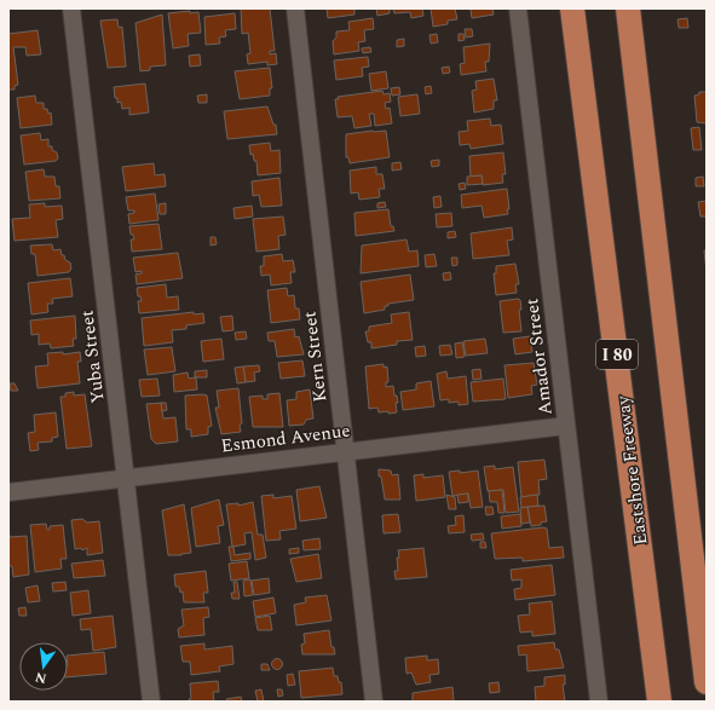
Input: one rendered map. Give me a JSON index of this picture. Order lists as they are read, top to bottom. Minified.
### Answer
{"streets":{"highway":["I 80","Eastshore Freeway"],"street":["Yuba Street","Kern Street","Amador Street","Esmond Avenue"]},"crossings":[["Yuba Street","Esmond Avenue"],["Kern Street","Esmond Avenue"],["Amador Street","Esmond Avenue"]],"north":"bottom"}
